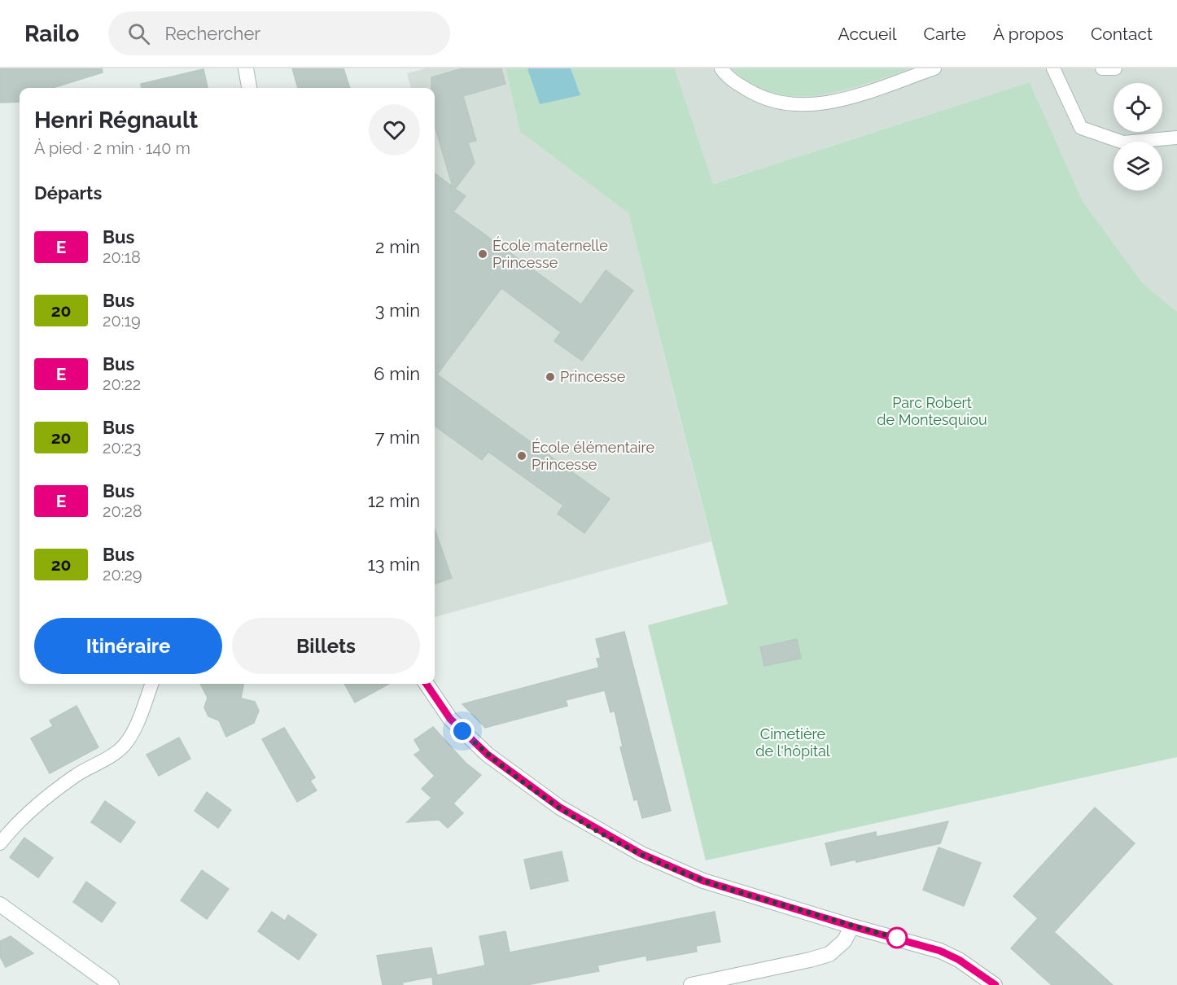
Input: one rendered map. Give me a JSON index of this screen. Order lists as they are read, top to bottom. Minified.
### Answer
{"parks":["Parc Robert de Montesquiou","Cimetière de l'hôpital"],"places":["École maternelle Princesse","Princesse","École élémentaire Princesse"],"lines":["bus line E"],"page":{"header":"Railo","search":"Rechercher","nav":["Accueil","Carte","À propos","Contact"],"heading":[["Henri Régnault","À pied · 2 min · 140 m"],"Départs"],"list":[{"mark":"E","name":"Bus","note":"20:18","value":"2 min"},{"mark":"20","name":"Bus","note":"20:19","value":"3 min"},{"mark":"E","name":"Bus","note":"20:22","value":"6 min"},{"mark":"20","name":"Bus","note":"20:23","value":"7 min"},{"mark":"E","name":"Bus","note":"20:28","value":"12 min"},{"mark":"20","name":"Bus","note":"20:29","value":"13 min"}],"buttons":["Itinéraire","Billets"]}}
